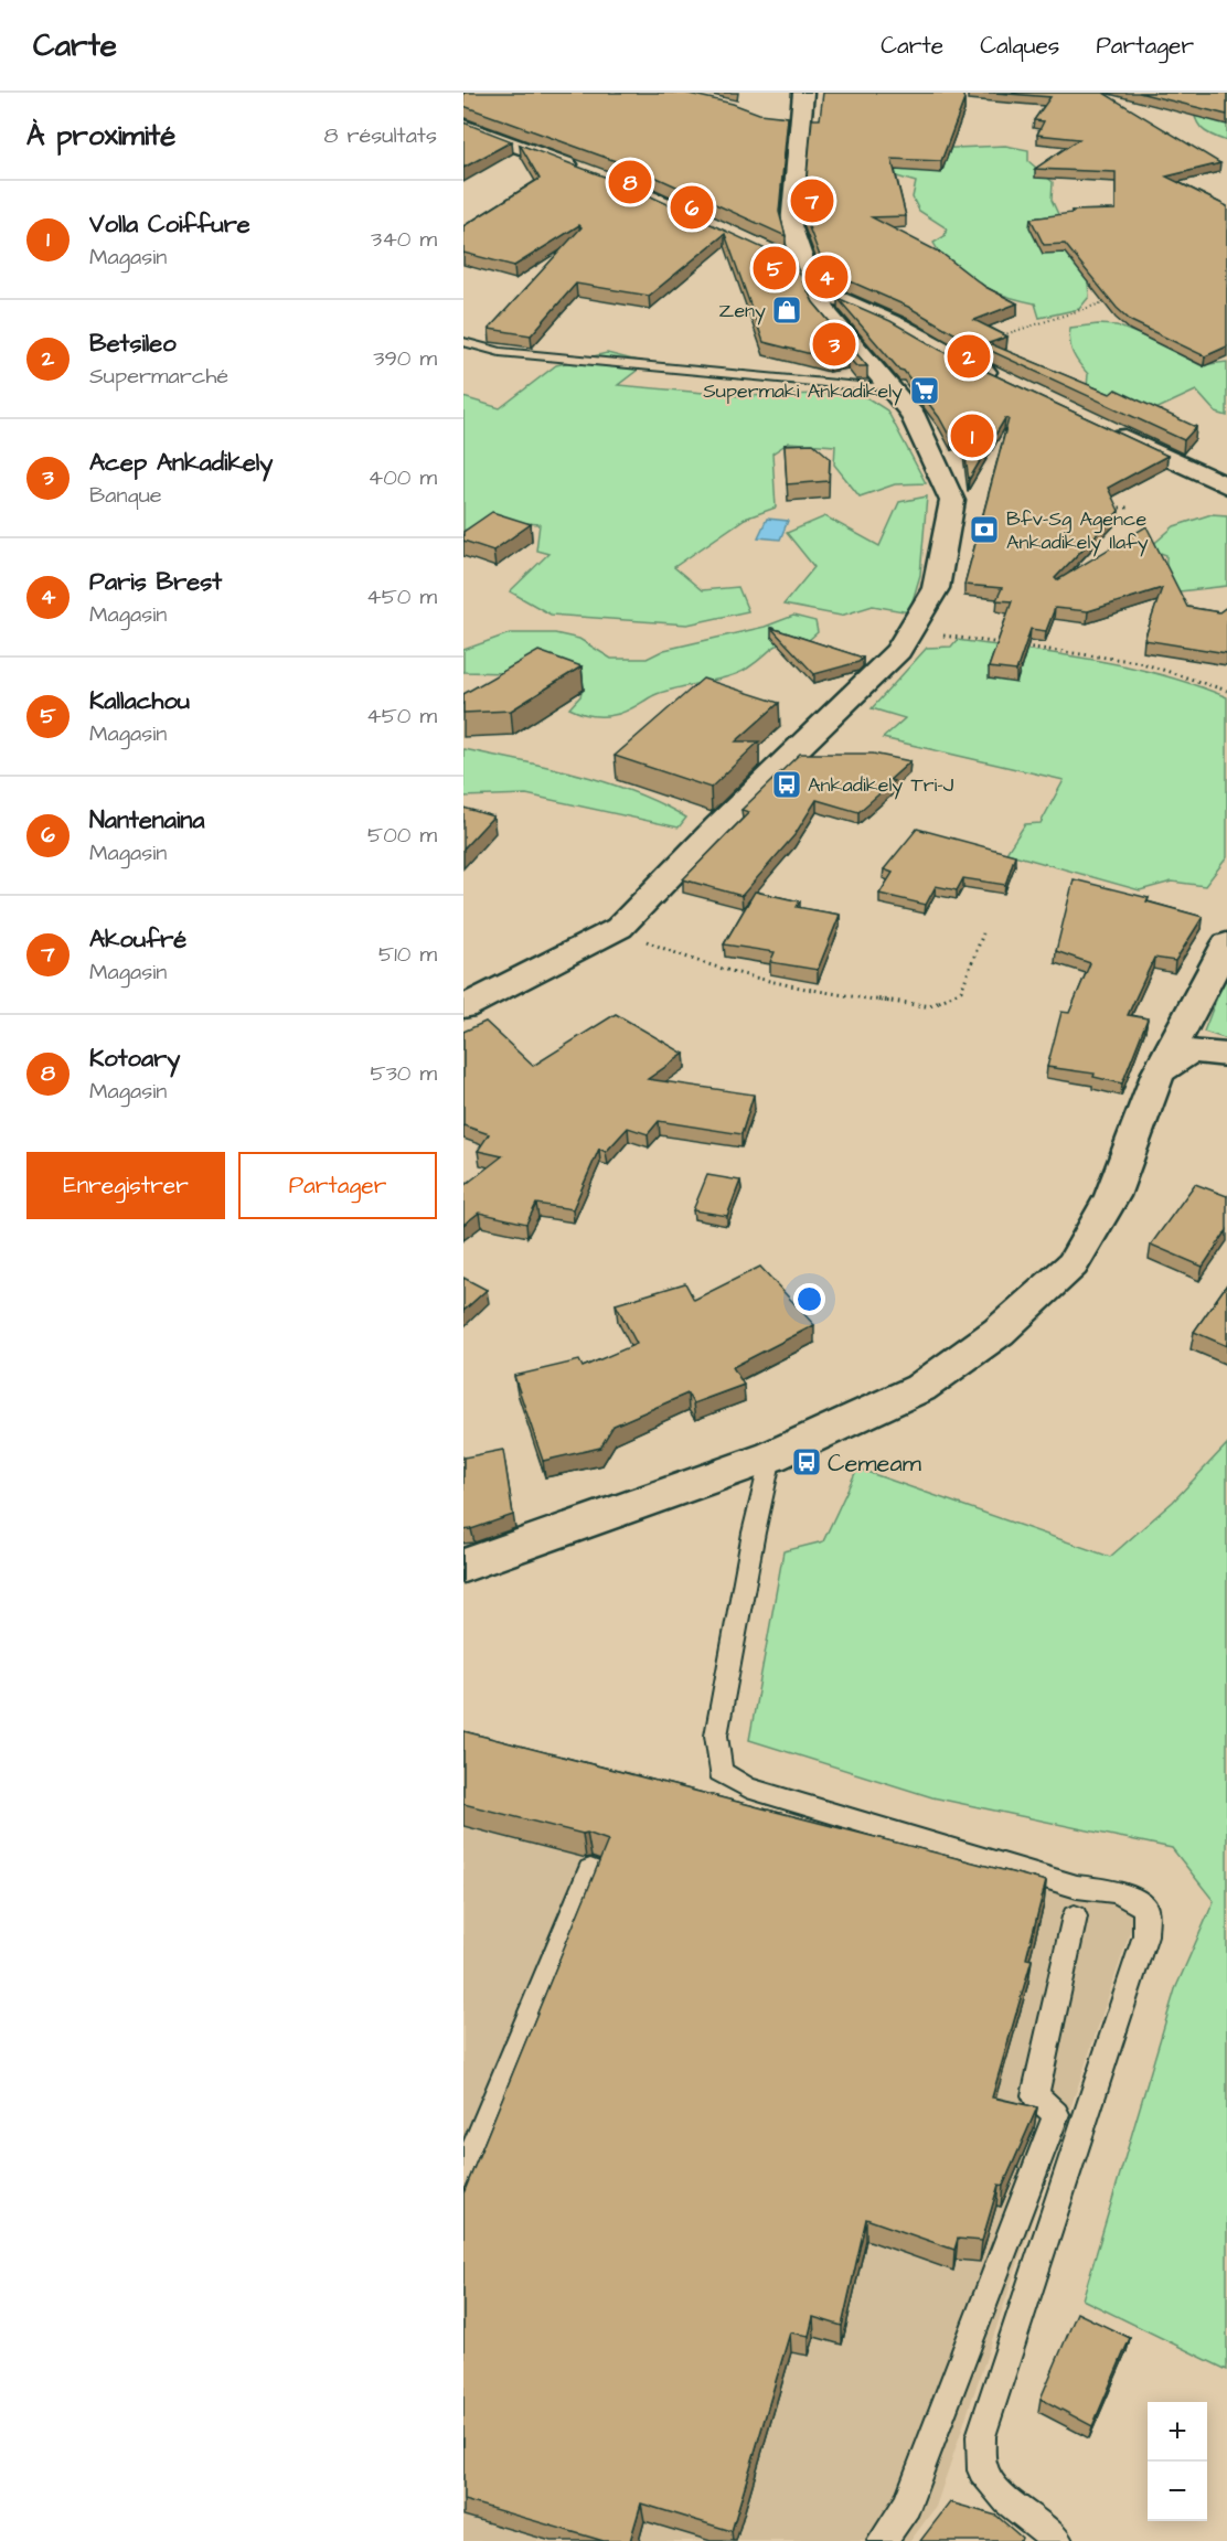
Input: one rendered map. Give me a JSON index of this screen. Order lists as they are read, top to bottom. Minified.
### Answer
{"places":{"shop":["Zeny"],"supermarket":["Supermaki Ankadikely"],"bank":["Bfv-Sg Agence Ankadikely Ilafy"],"bus stop":["Ankadikely Tri-J","Cemeam"]},"page":{"header":"Carte","nav":["Carte","Calques","Partager"],"heading":["À proximité","8 résultats"],"pins":["8","7","6","5","4","3","2","1"],"list":[{"mark":"1","name":"Volla Coiffure","note":"Magasin","value":"340 m"},{"mark":"2","name":"Betsileo","note":"Supermarché","value":"390 m"},{"mark":"3","name":"Acep Ankadikely","note":"Banque","value":"400 m"},{"mark":"4","name":"Paris Brest","note":"Magasin","value":"450 m"},{"mark":"5","name":"Kallachou","note":"Magasin","value":"450 m"},{"mark":"6","name":"Nantenaina","note":"Magasin","value":"500 m"},{"mark":"7","name":"Akoufré","note":"Magasin","value":"510 m"},{"mark":"8","name":"Kotoary","note":"Magasin","value":"530 m"}],"buttons":["Enregistrer","Partager"],"map_buttons":["+","−"]}}
